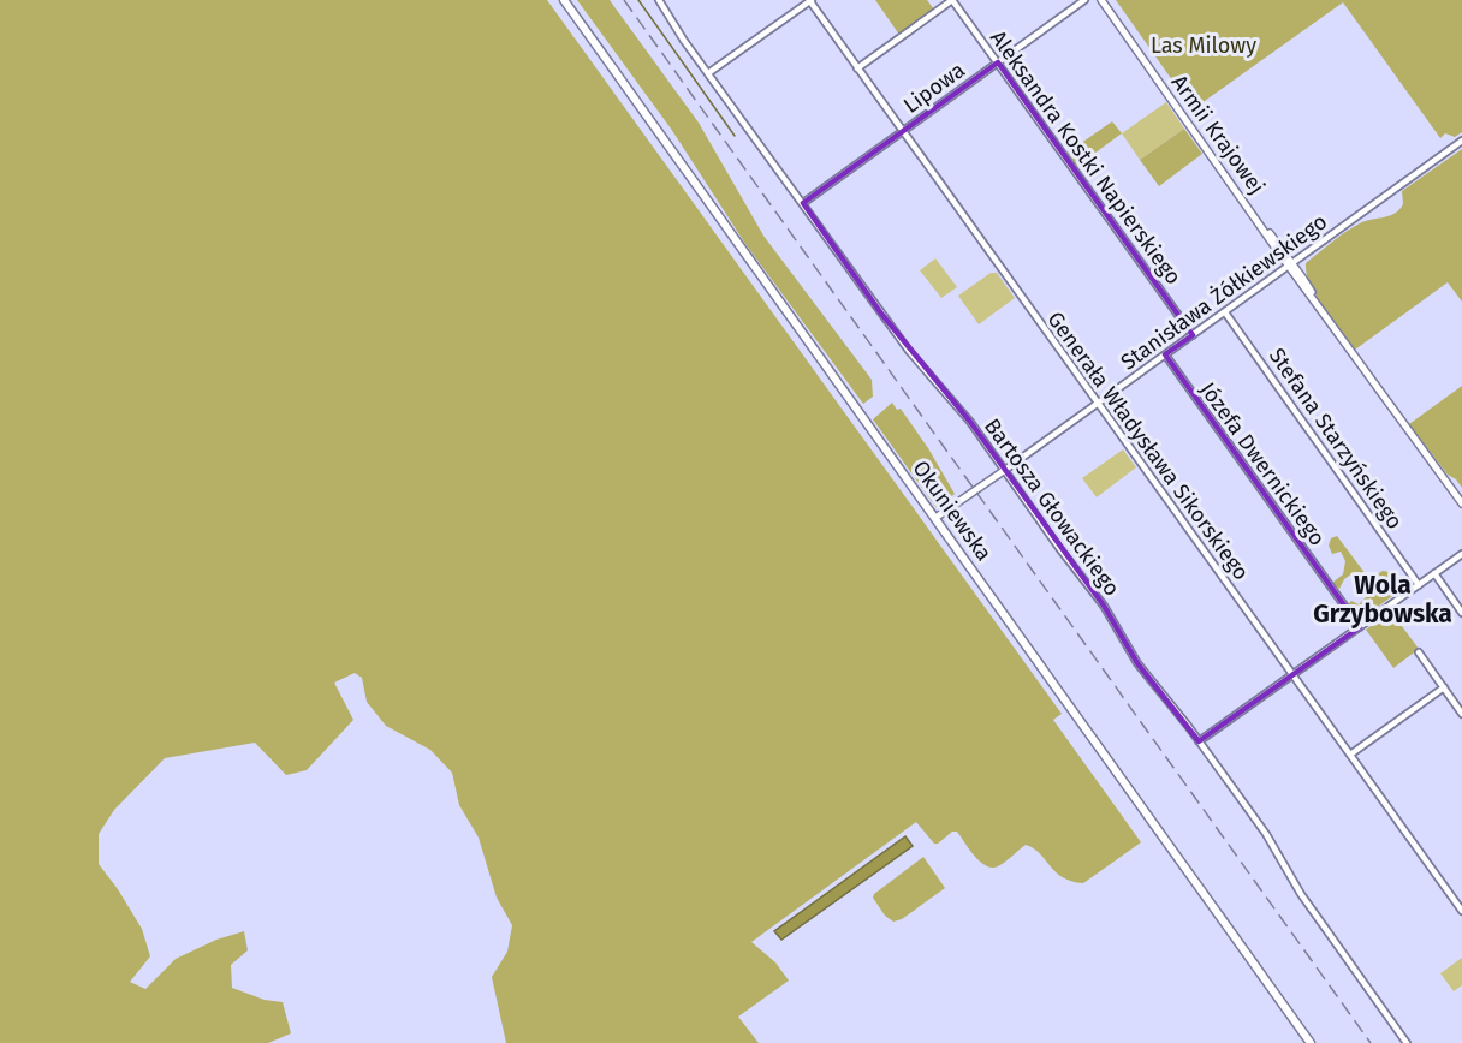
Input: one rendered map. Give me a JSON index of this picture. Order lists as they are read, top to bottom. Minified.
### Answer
{"streets":{"main road":["Okuniewska"],"street":["Lipowa","Armii Krajowej","Aleksandra Kostki Napierskiego","Stanisława Żółkiewskiego","Stefana Starzyńskiego","Generała Władysława Sikorskiego","Józefa Dwernickiego","Bartosza Głowackiego"]},"crossings":[["Lipowa","Aleksandra Kostki Napierskiego"],["Lipowa","Generała Władysława Sikorskiego"],["Lipowa","Bartosza Głowackiego"],["Armii Krajowej","Stanisława Żółkiewskiego"],["Aleksandra Kostki Napierskiego","Stanisława Żółkiewskiego"],["Stanisława Żółkiewskiego","Stefana Starzyńskiego"],["Stanisława Żółkiewskiego","Generała Władysława Sikorskiego"],["Stanisława Żółkiewskiego","Józefa Dwernickiego"],["Stanisława Żółkiewskiego","Bartosza Głowackiego"]],"districts":["Wola Grzybowska"],"parks":["Las Milowy"]}
